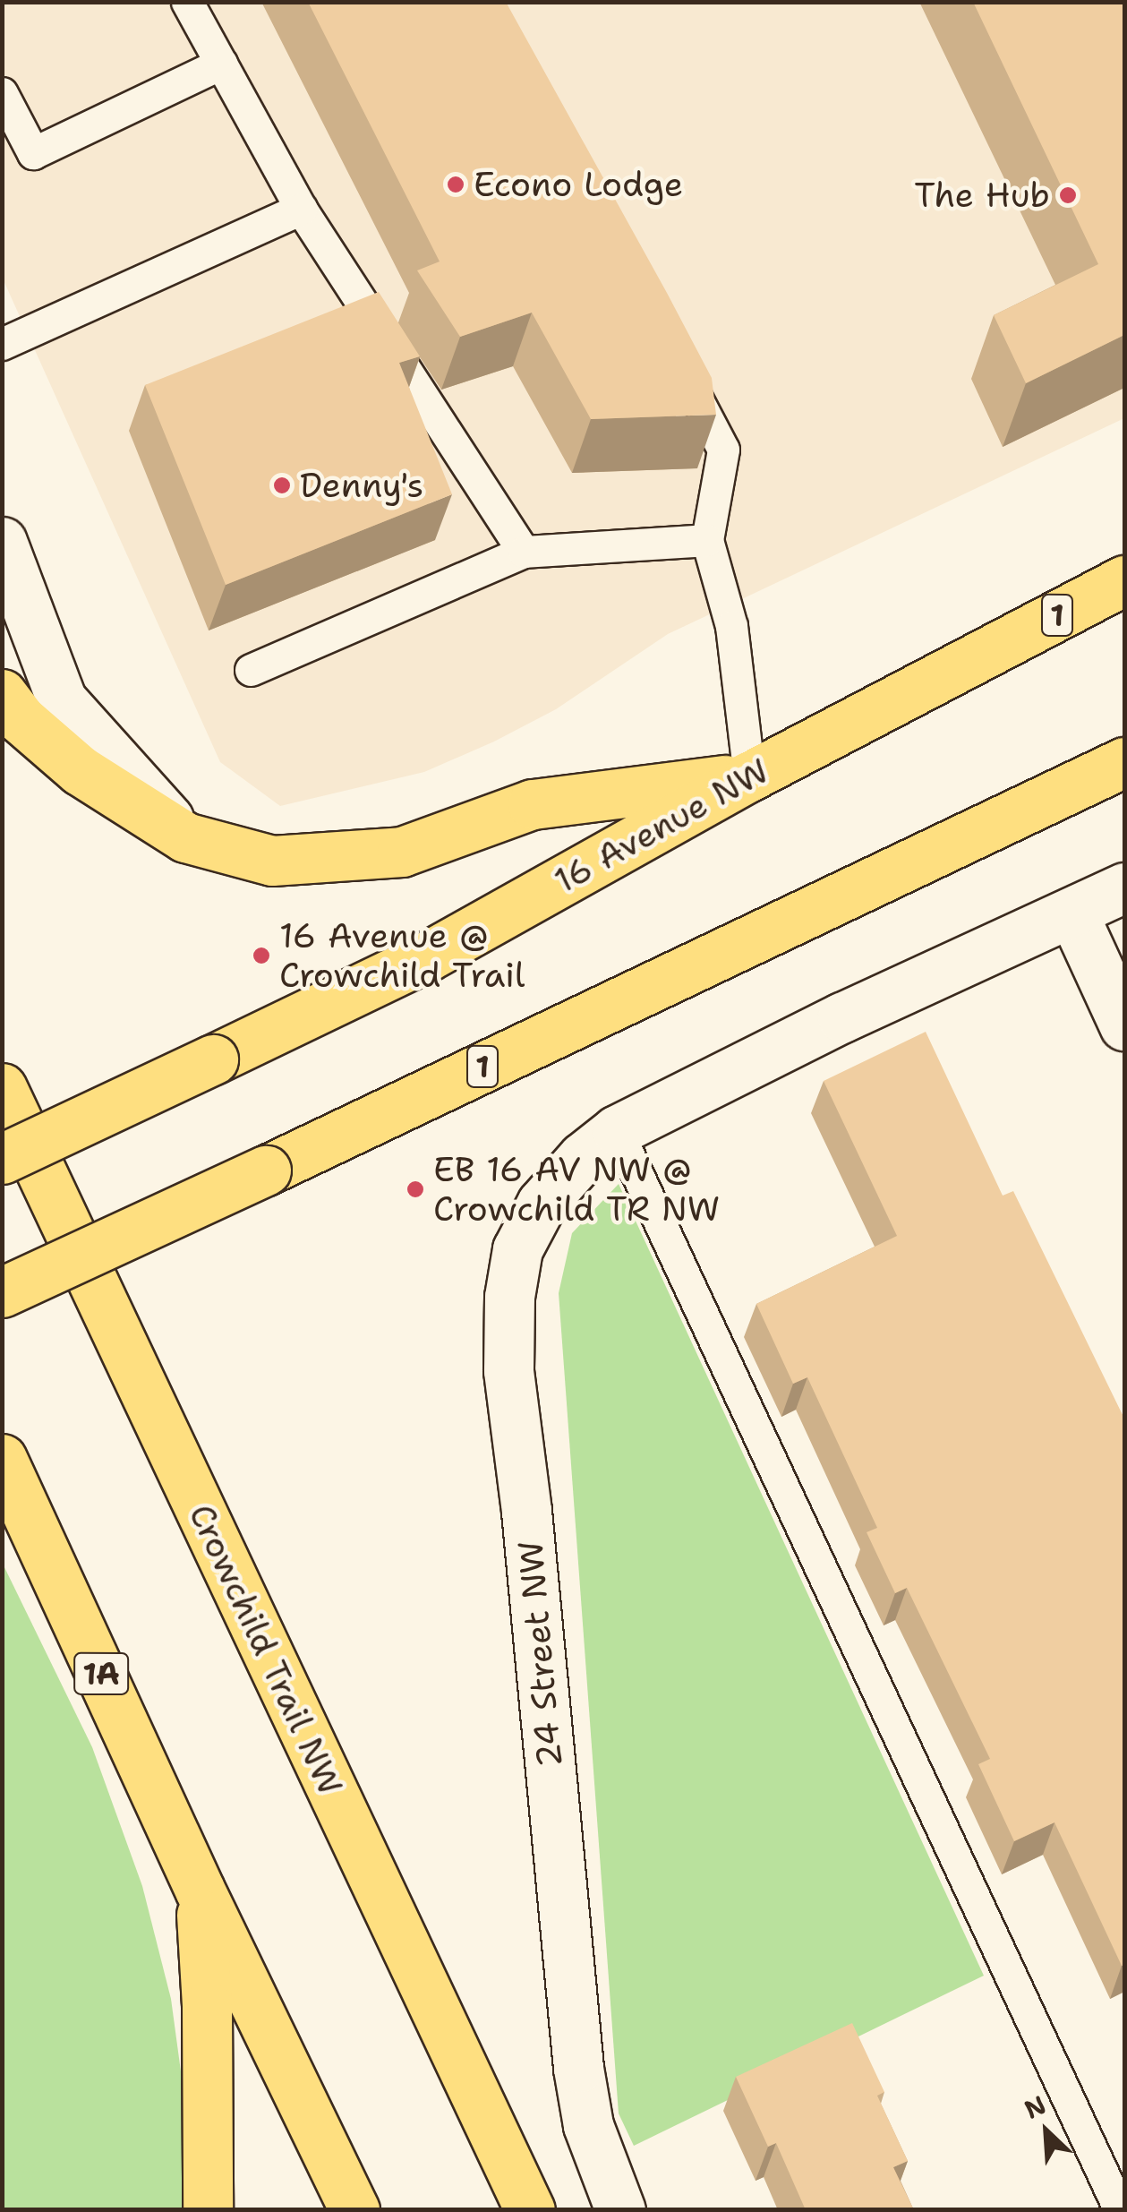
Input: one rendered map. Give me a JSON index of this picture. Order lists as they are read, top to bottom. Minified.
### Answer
{"streets":{"highway":["1","16 Avenue NW","Crowchild Trail NW","1A"],"street":["24 Street NW"]},"places":["Econo Lodge","The Hub","Denny's","16 Avenue @ Crowchild Trail","EB 16 AV NW @ Crowchild TR NW"],"north":"top left"}
